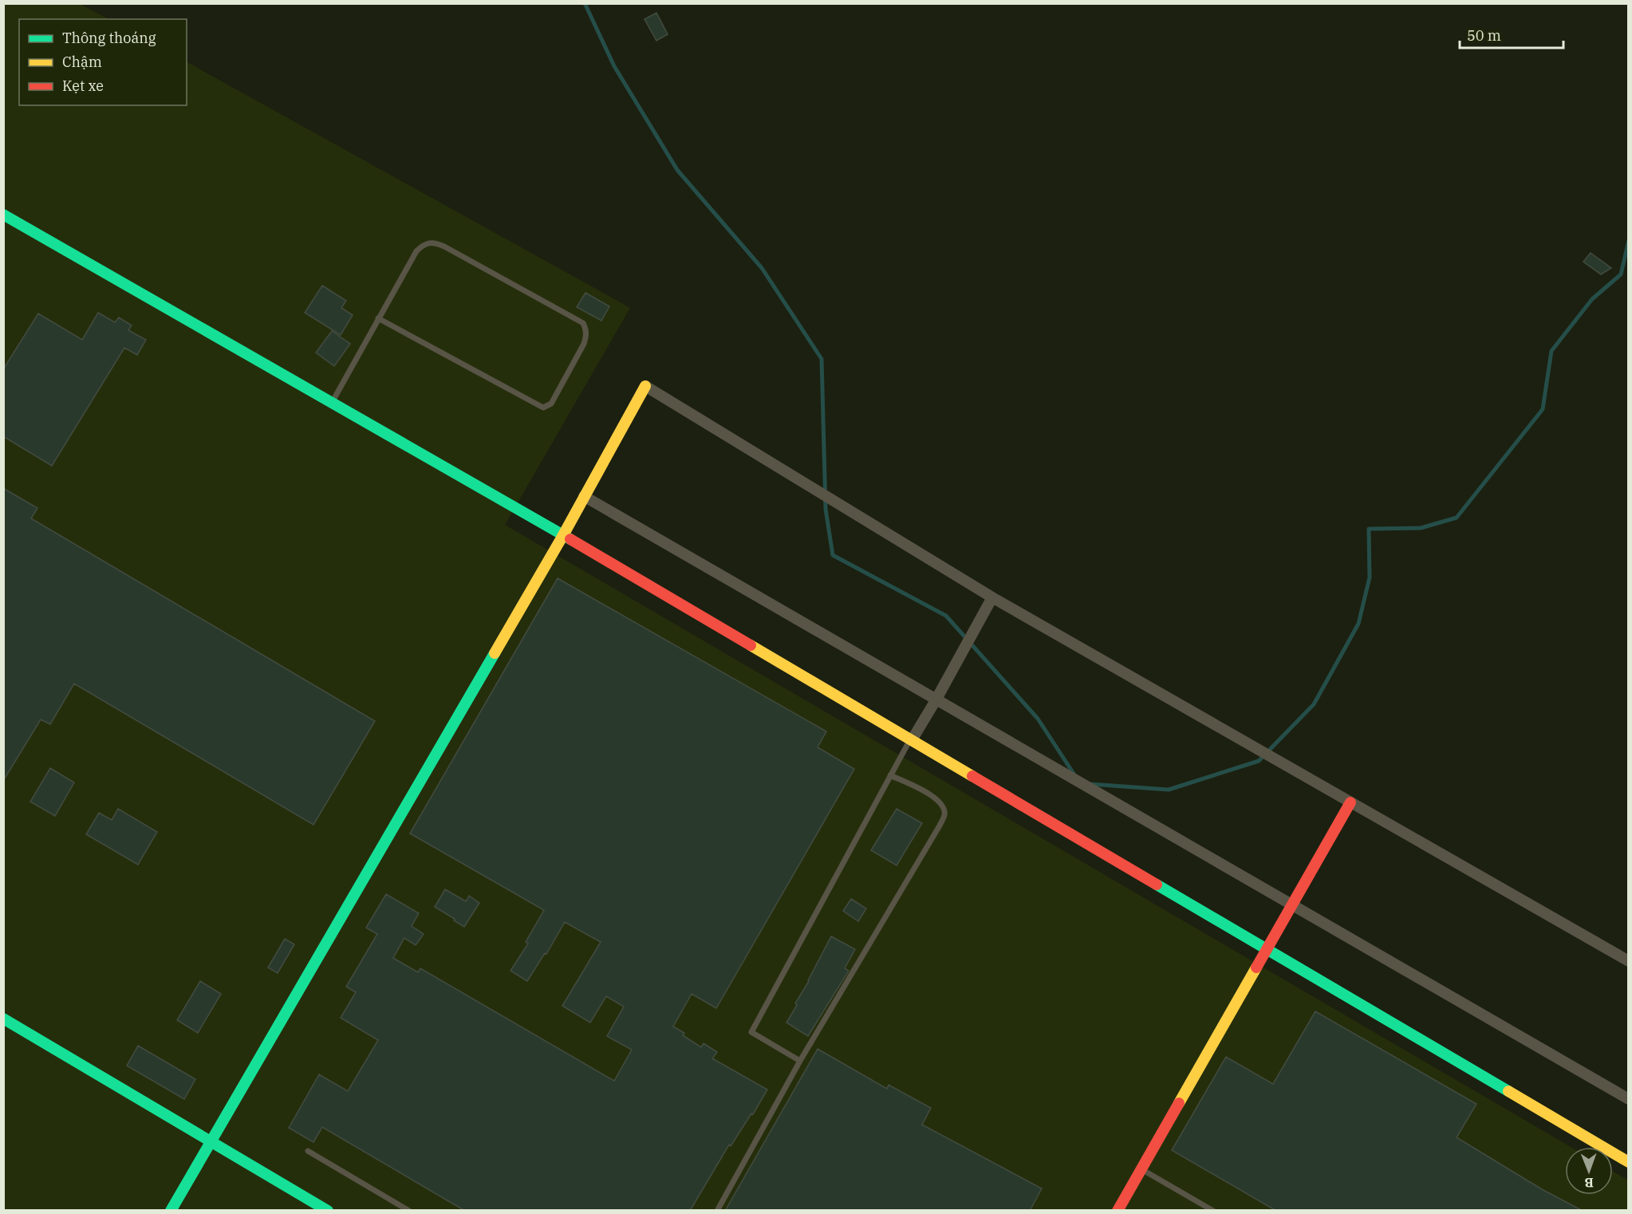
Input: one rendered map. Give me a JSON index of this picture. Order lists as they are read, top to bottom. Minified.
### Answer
{"legend":["Thông thoáng","Chậm","Kẹt xe"],"scale_bar":"50 m","north":"bottom"}
